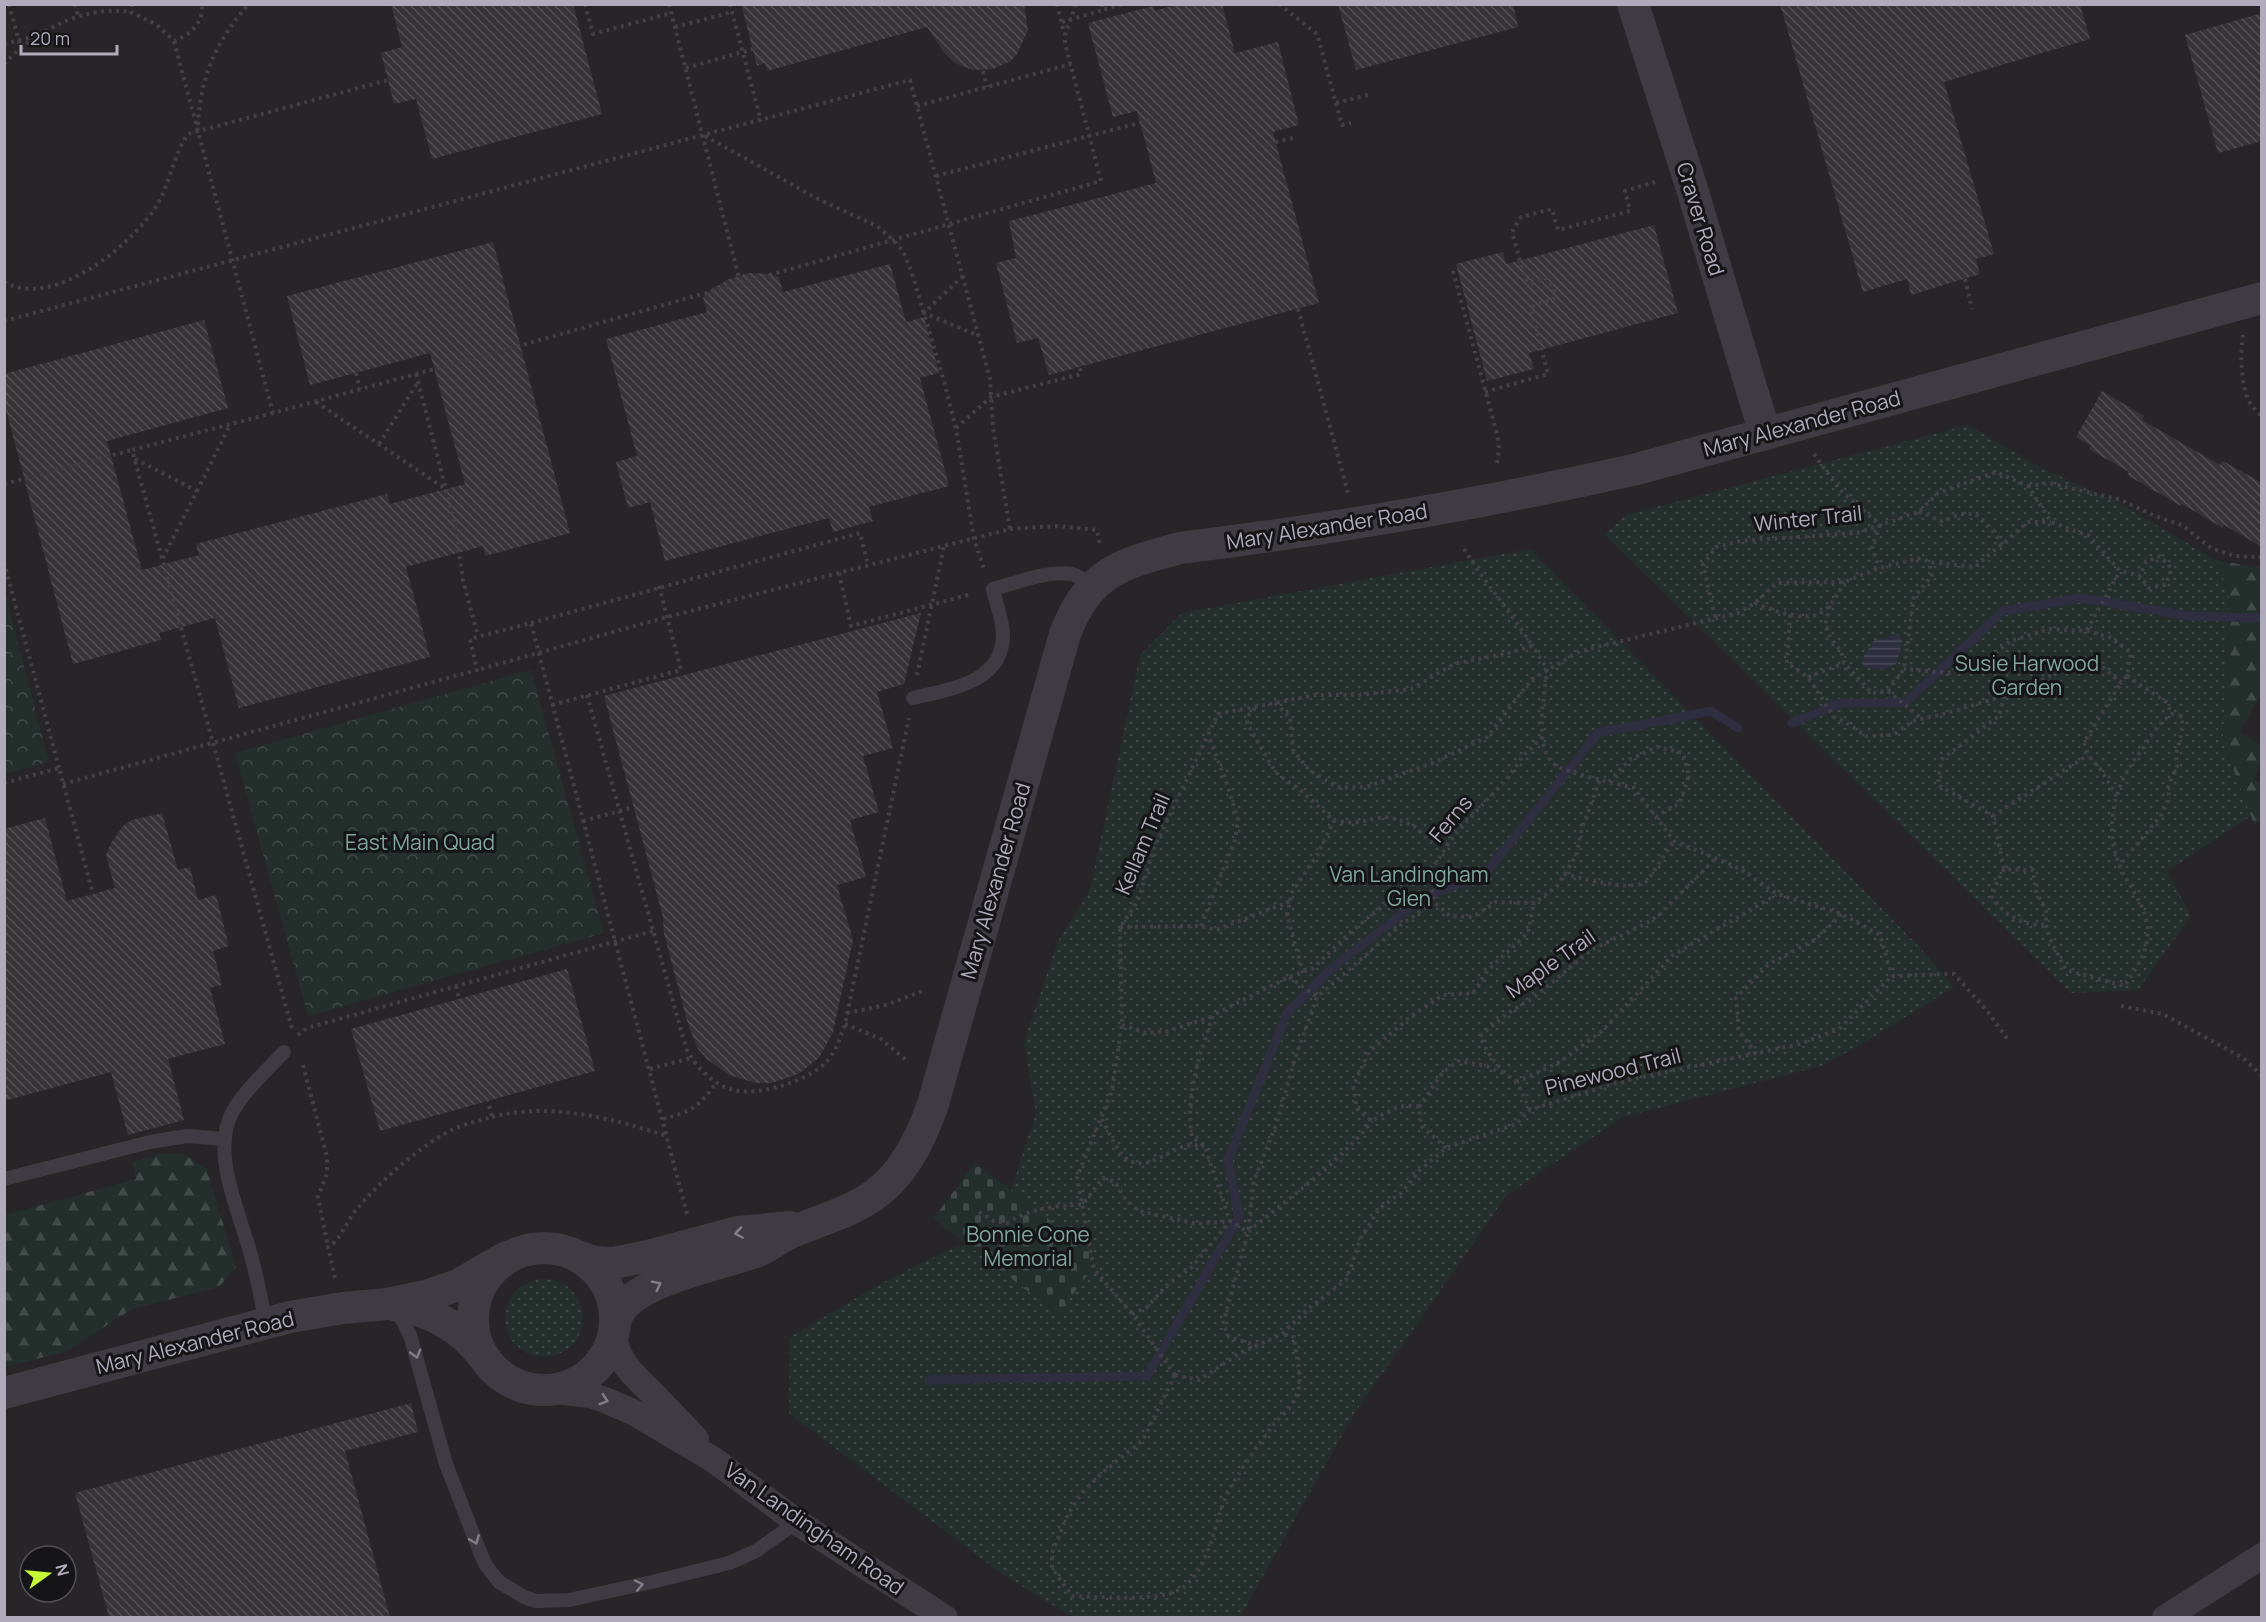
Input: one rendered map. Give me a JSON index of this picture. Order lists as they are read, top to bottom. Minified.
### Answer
{"streets":{"street":["Craver Road","Mary Alexander Road","Van Landingham Road"],"path":["Winter Trail","Ferns","Kellam Trail","Maple Trail","Pinewood Trail"]},"crossings":[["Craver Road","Mary Alexander Road"],["Mary Alexander Road","Van Landingham Road"],["Kellam Trail","Pinewood Trail"],["Maple Trail","Pinewood Trail"]],"parks":["Susie Harwood Garden","East Main Quad","Van Landingham Glen","Bonnie Cone Memorial"],"scale_bar":"20 m","north":"right"}
